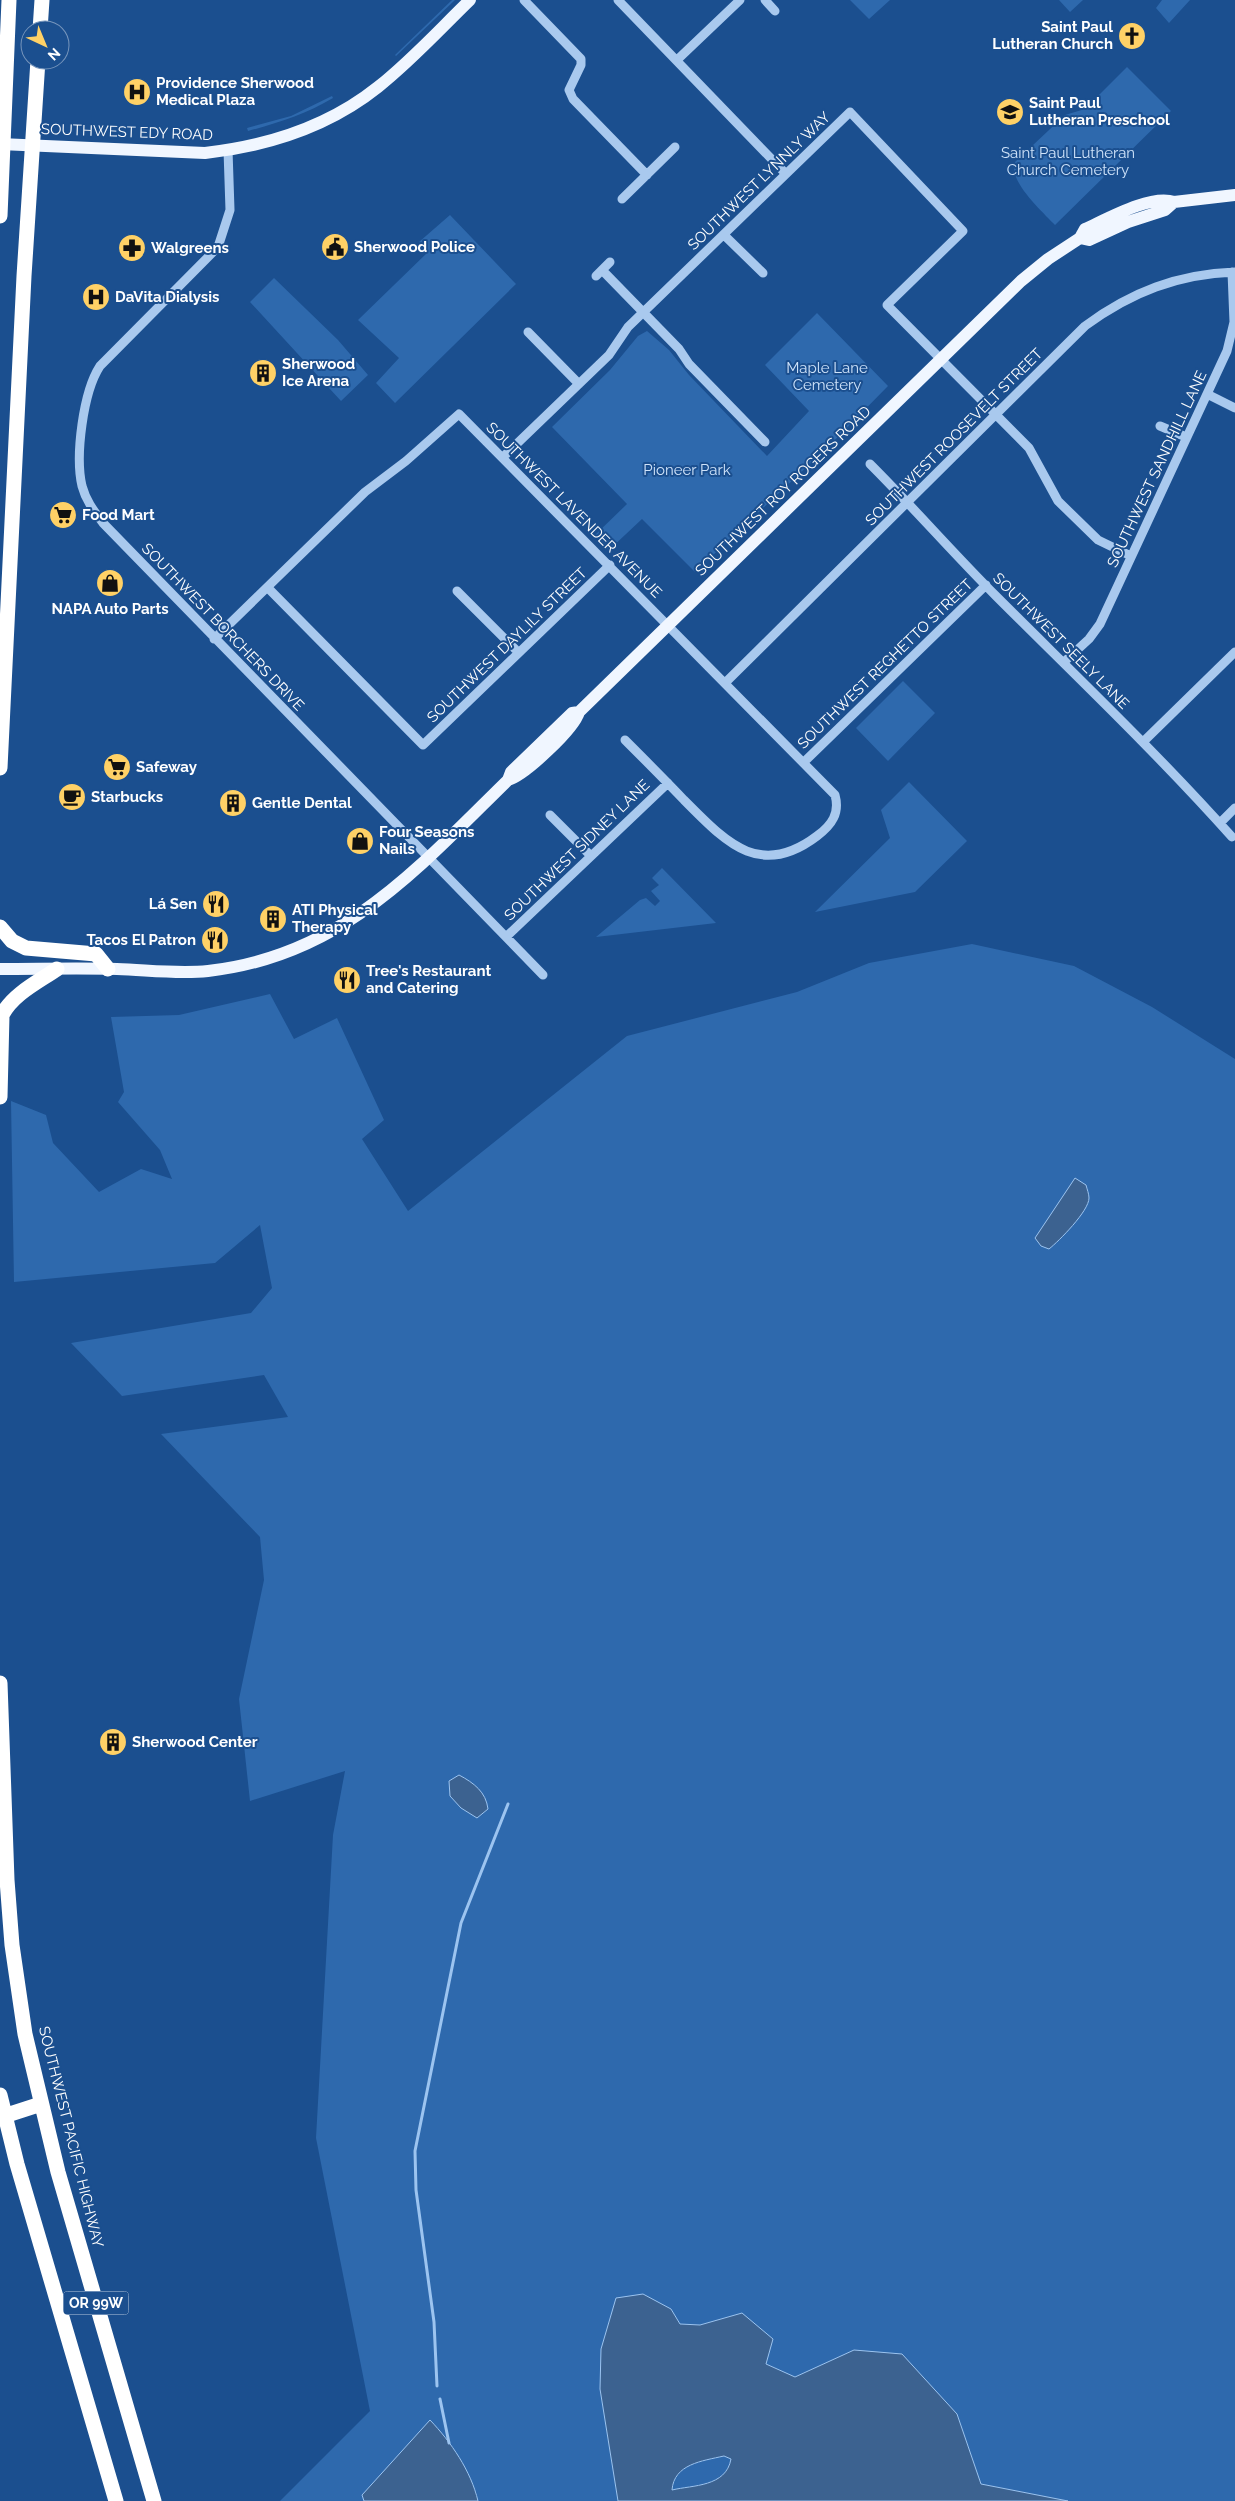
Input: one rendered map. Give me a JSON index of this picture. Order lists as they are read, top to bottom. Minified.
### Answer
{"streets":{"highway":["SOUTHWEST PACIFIC HIGHWAY","OR 99W"],"main road":["SOUTHWEST EDY ROAD","SOUTHWEST ROY ROGERS ROAD"],"street":["SOUTHWEST LYNNLY WAY","SOUTHWEST ROOSEVELT STREET","SOUTHWEST SANDHILL LANE","SOUTHWEST LAVENDER AVENUE","SOUTHWEST BORCHERS DRIVE","SOUTHWEST SEELY LANE","SOUTHWEST DAYLILY STREET","SOUTHWEST REGHETTO STREET","SOUTHWEST SIDNEY LANE"]},"crossings":[["SOUTHWEST EDY ROAD","SOUTHWEST BORCHERS DRIVE"],["SOUTHWEST LYNNLY WAY","SOUTHWEST ROOSEVELT STREET"],["SOUTHWEST LYNNLY WAY","SOUTHWEST SANDHILL LANE"],["SOUTHWEST LYNNLY WAY","SOUTHWEST ROY ROGERS ROAD"],["SOUTHWEST LYNNLY WAY","SOUTHWEST LAVENDER AVENUE"],["SOUTHWEST ROOSEVELT STREET","SOUTHWEST SANDHILL LANE"],["SOUTHWEST ROOSEVELT STREET","SOUTHWEST LAVENDER AVENUE"],["SOUTHWEST ROOSEVELT STREET","SOUTHWEST SEELY LANE"],["SOUTHWEST SANDHILL LANE","SOUTHWEST SEELY LANE"],["SOUTHWEST ROY ROGERS ROAD","SOUTHWEST LAVENDER AVENUE"],["SOUTHWEST ROY ROGERS ROAD","SOUTHWEST BORCHERS DRIVE"],["SOUTHWEST LAVENDER AVENUE","SOUTHWEST DAYLILY STREET"],["SOUTHWEST LAVENDER AVENUE","SOUTHWEST REGHETTO STREET"],["SOUTHWEST LAVENDER AVENUE","SOUTHWEST SIDNEY LANE"],["SOUTHWEST BORCHERS DRIVE","SOUTHWEST SIDNEY LANE"],["SOUTHWEST SEELY LANE","SOUTHWEST REGHETTO STREET"]],"parks":["Saint Paul Lutheran Church Cemetery","Maple Lane Cemetery","Pioneer Park"],"places":{"church":["Saint Paul Lutheran Church"],"hospital":["Providence Sherwood Medical Plaza","DaVita Dialysis"],"school or university":["Saint Paul Lutheran Preschool"],"public building":["Sherwood Police"],"pharmacy":["Walgreens"],"building":["Sherwood Ice Arena","Gentle Dental","ATI Physical Therapy","Sherwood Center"],"supermarket":["Food Mart","Safeway"],"shop":["NAPA Auto Parts","Four Seasons Nails"],"cafe":["Starbucks"],"restaurant":["Lá Sen","Tacos El Patron","Tree's Restaurant and Catering"]},"north":"bottom right"}
